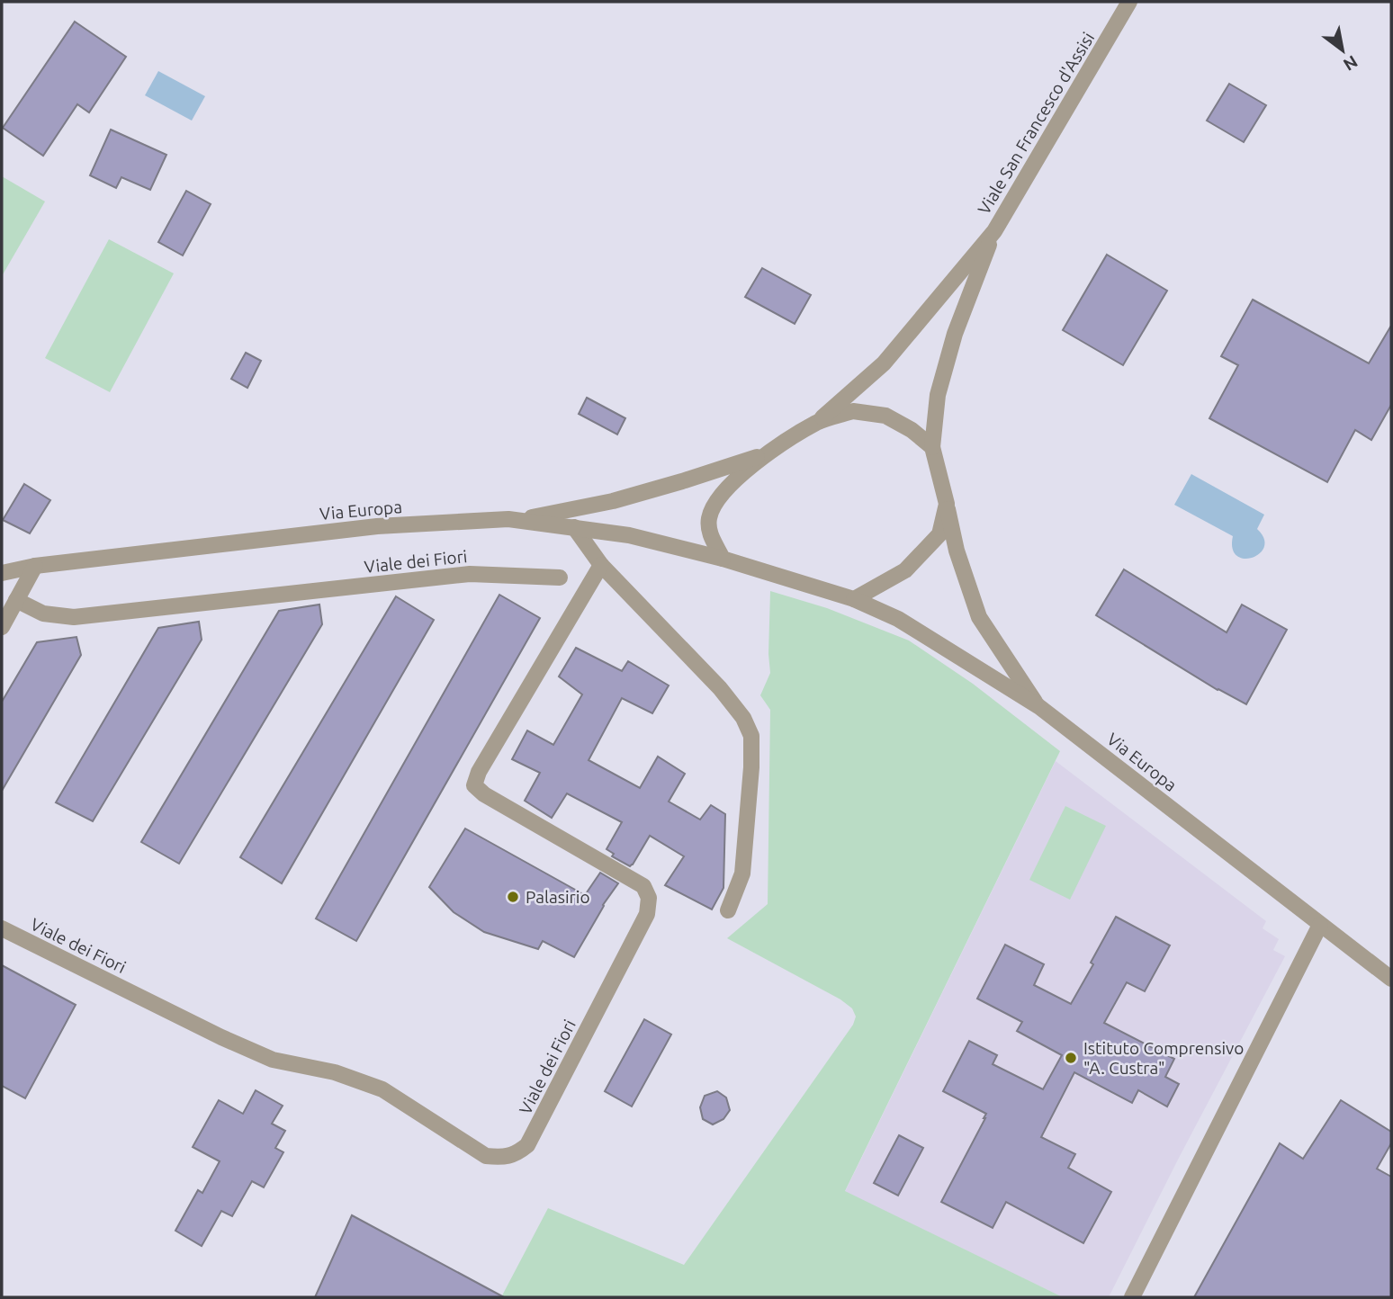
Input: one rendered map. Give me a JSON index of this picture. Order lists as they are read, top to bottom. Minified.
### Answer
{"streets":{"street":["Viale San Francesco d'Assisi","Via Europa","Viale dei Fiori"]},"crossings":[["Viale San Francesco d'Assisi","Via Europa"]],"places":["Palasirio","Istituto Comprensivo \"A. Custra\""],"north":"bottom right"}
